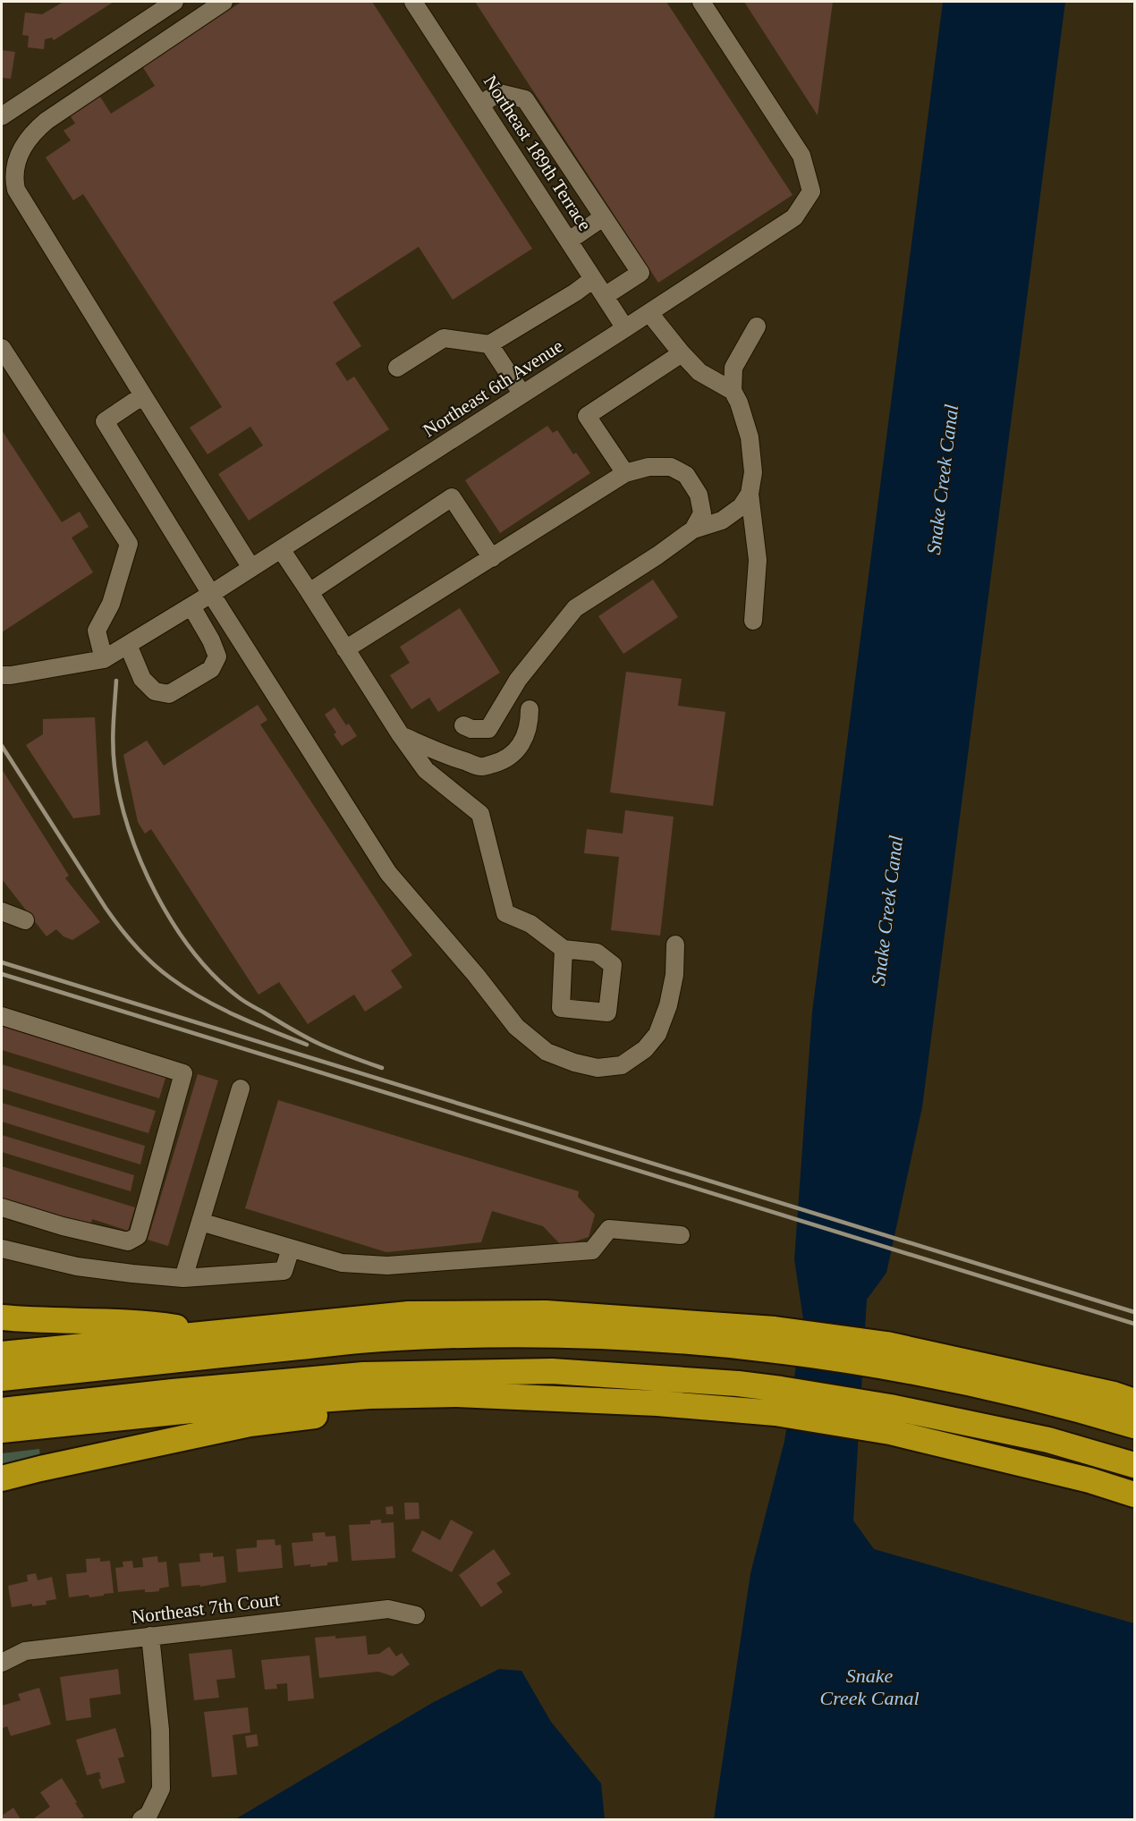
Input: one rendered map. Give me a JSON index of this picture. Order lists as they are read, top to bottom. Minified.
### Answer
{"streets":{"street":["Northeast 189th Terrace","Northeast 6th Avenue","Northeast 7th Court"]},"crossings":[["Northeast 189th Terrace","Northeast 6th Avenue"]],"water":["Snake Creek Canal"]}
